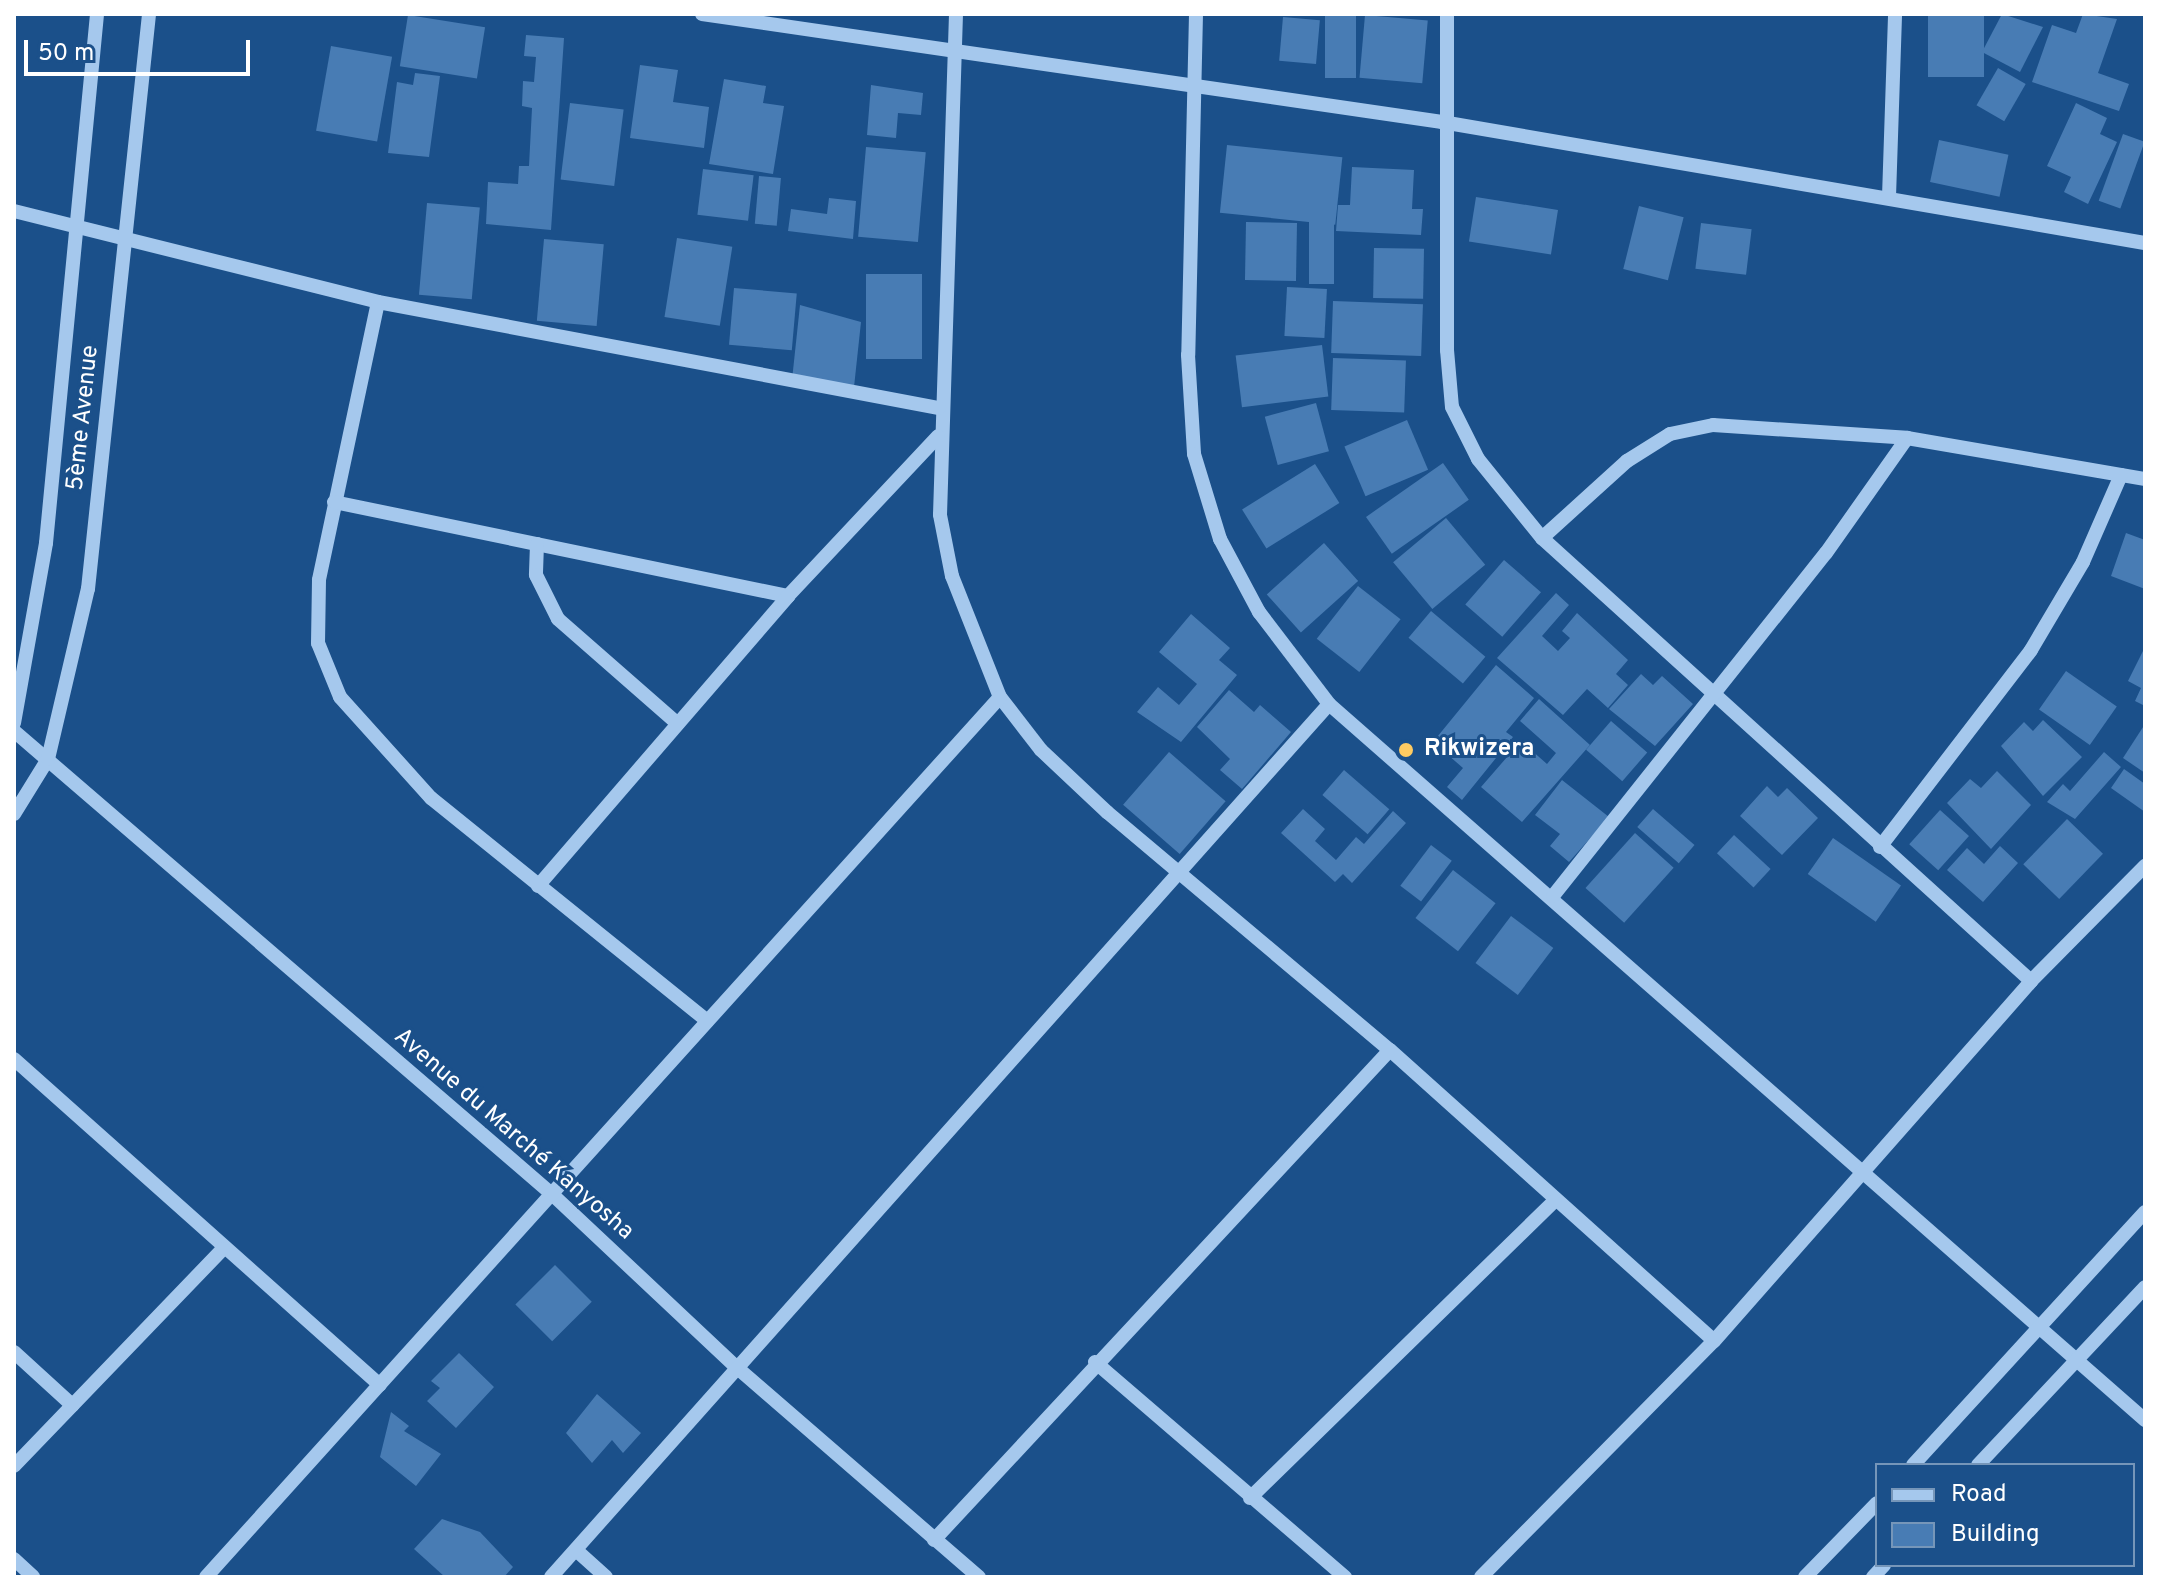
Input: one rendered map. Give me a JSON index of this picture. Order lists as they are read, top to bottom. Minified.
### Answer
{"streets":{"street":["5ème Avenue","Avenue du Marché Kanyosha"]},"crossings":[["5ème Avenue","Avenue du Marché Kanyosha"]],"places":["Rikwizera"],"legend":["Road","Building"],"scale_bar":"50 m"}
